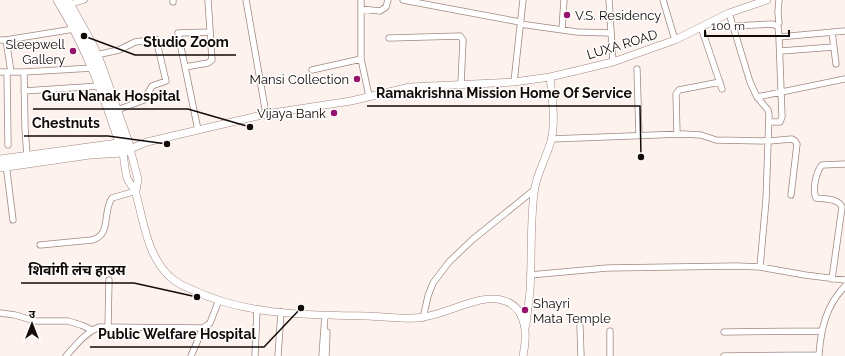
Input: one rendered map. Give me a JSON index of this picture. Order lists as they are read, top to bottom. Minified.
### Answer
{"streets":{"street":["LUXA ROAD"]},"places":["V.S. Residency","Studio Zoom","Sleepwell Gallery","Mansi Collection","Vijaya Bank","Guru Nanak Hospital","Chestnuts","Ramakrishna Mission Home Of Service","शिवांगी लंच हाउस","Public Welfare Hospital","Shayri Mata Temple"],"scale_bar":"100 m","north":"top"}
